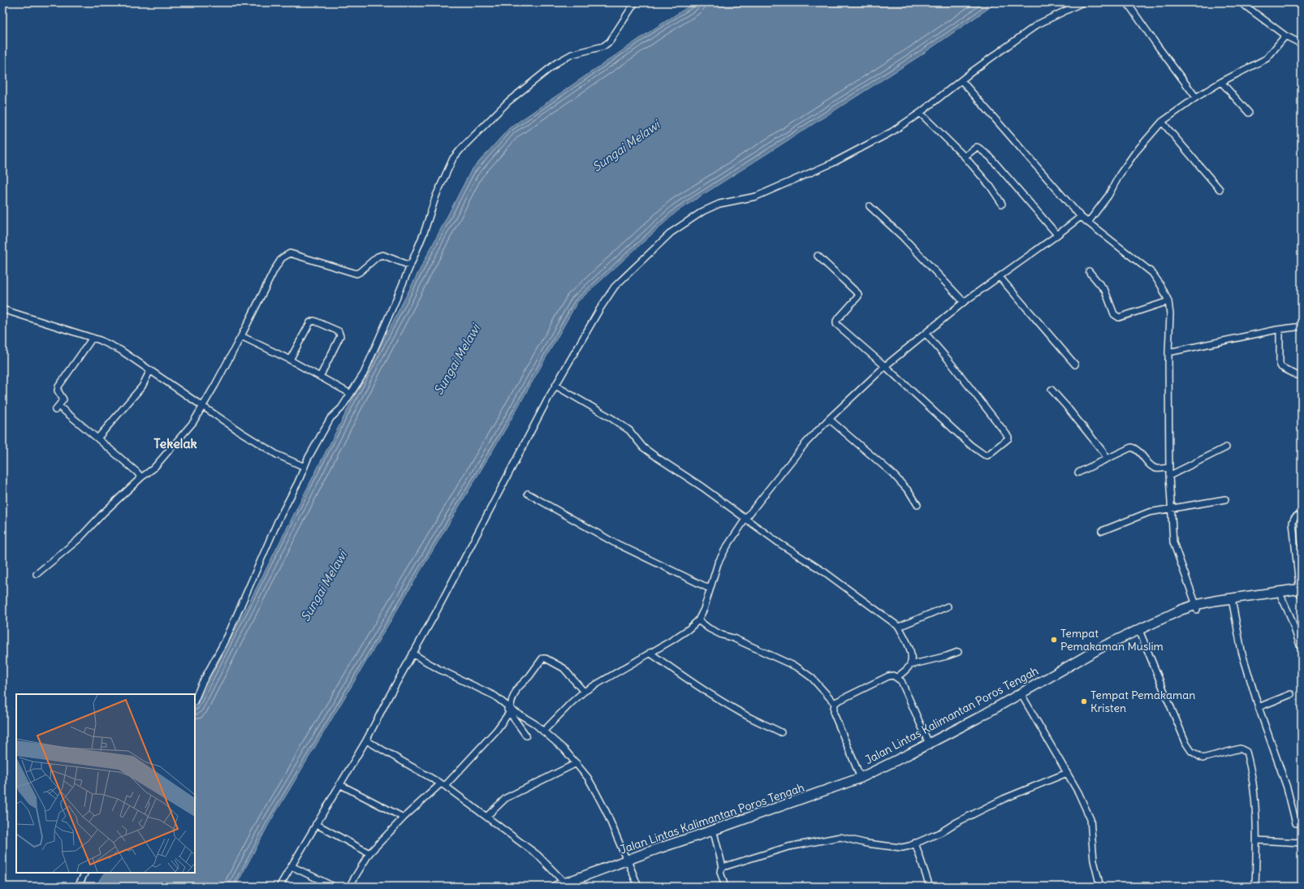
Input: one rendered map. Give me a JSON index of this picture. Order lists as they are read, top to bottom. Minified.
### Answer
{"streets":{"main road":["Jalan Lintas Kalimantan Poros Tengah"]},"districts":["Tekelak"],"water":["Sungai Melawi"],"places":["Tempat Pemakaman Muslim","Tempat Pemakaman Kristen"]}
